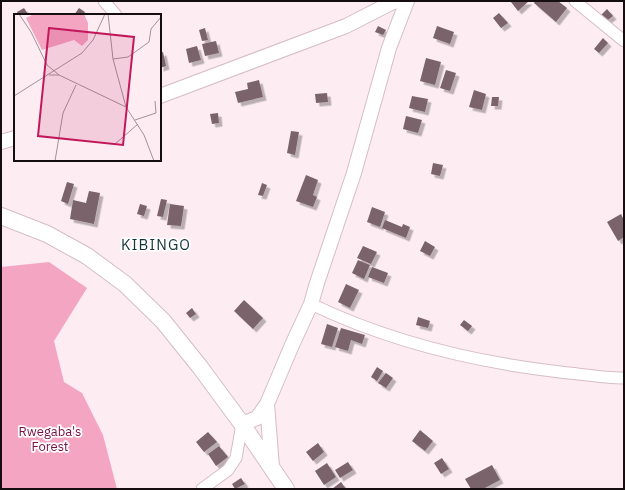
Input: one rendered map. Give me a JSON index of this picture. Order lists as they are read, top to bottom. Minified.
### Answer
{"districts":["KIBINGO"],"parks":["Rwegaba's Forest"]}
